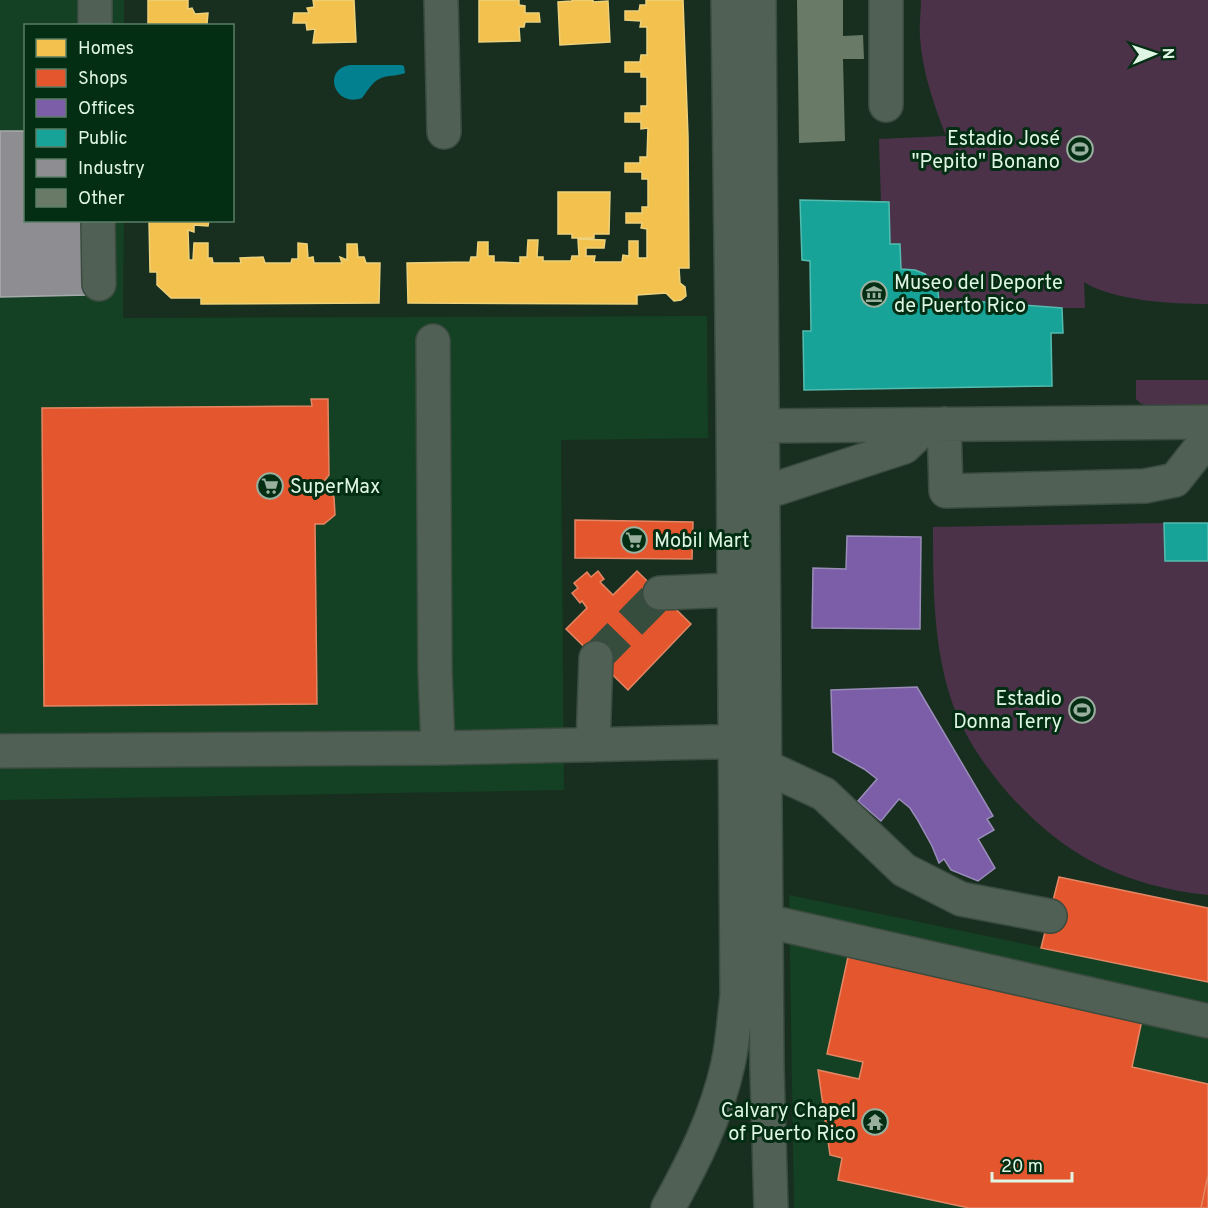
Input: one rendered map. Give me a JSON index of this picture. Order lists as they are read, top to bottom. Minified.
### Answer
{"places":{"sports":["Estadio José \"Pepito\" Bonano","Estadio Donna Terry"],"museum":["Museo del Deporte de Puerto Rico"],"supermarket":["SuperMax","Mobil Mart"],"temple":["Calvary Chapel of Puerto Rico"]},"legend":["Homes","Shops","Offices","Public","Industry","Other"],"scale_bar":"20 m","north":"right"}
